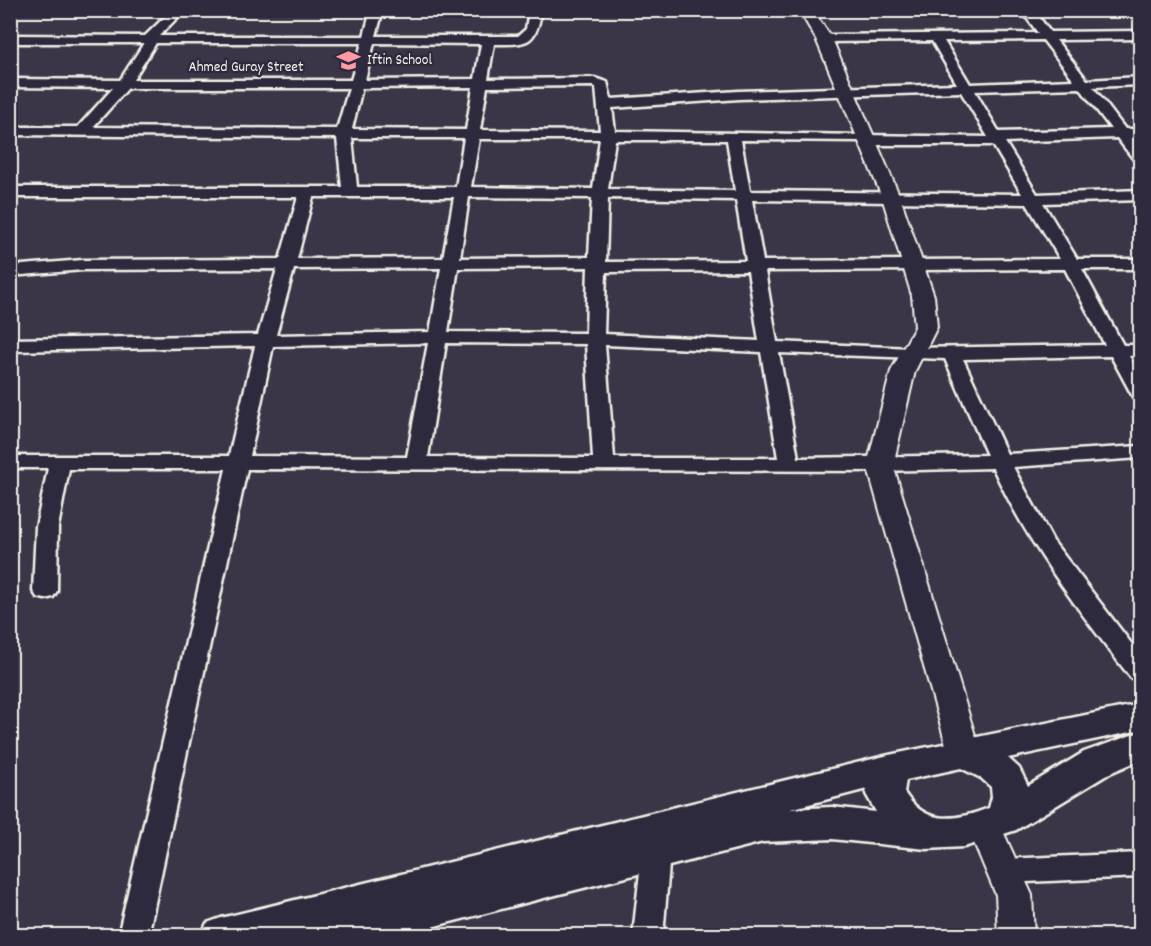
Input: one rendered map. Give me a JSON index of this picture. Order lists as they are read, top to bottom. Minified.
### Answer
{"streets":{"street":["Ahmed Guray Street"]},"places":{"school or university":["Iftin School"]}}
